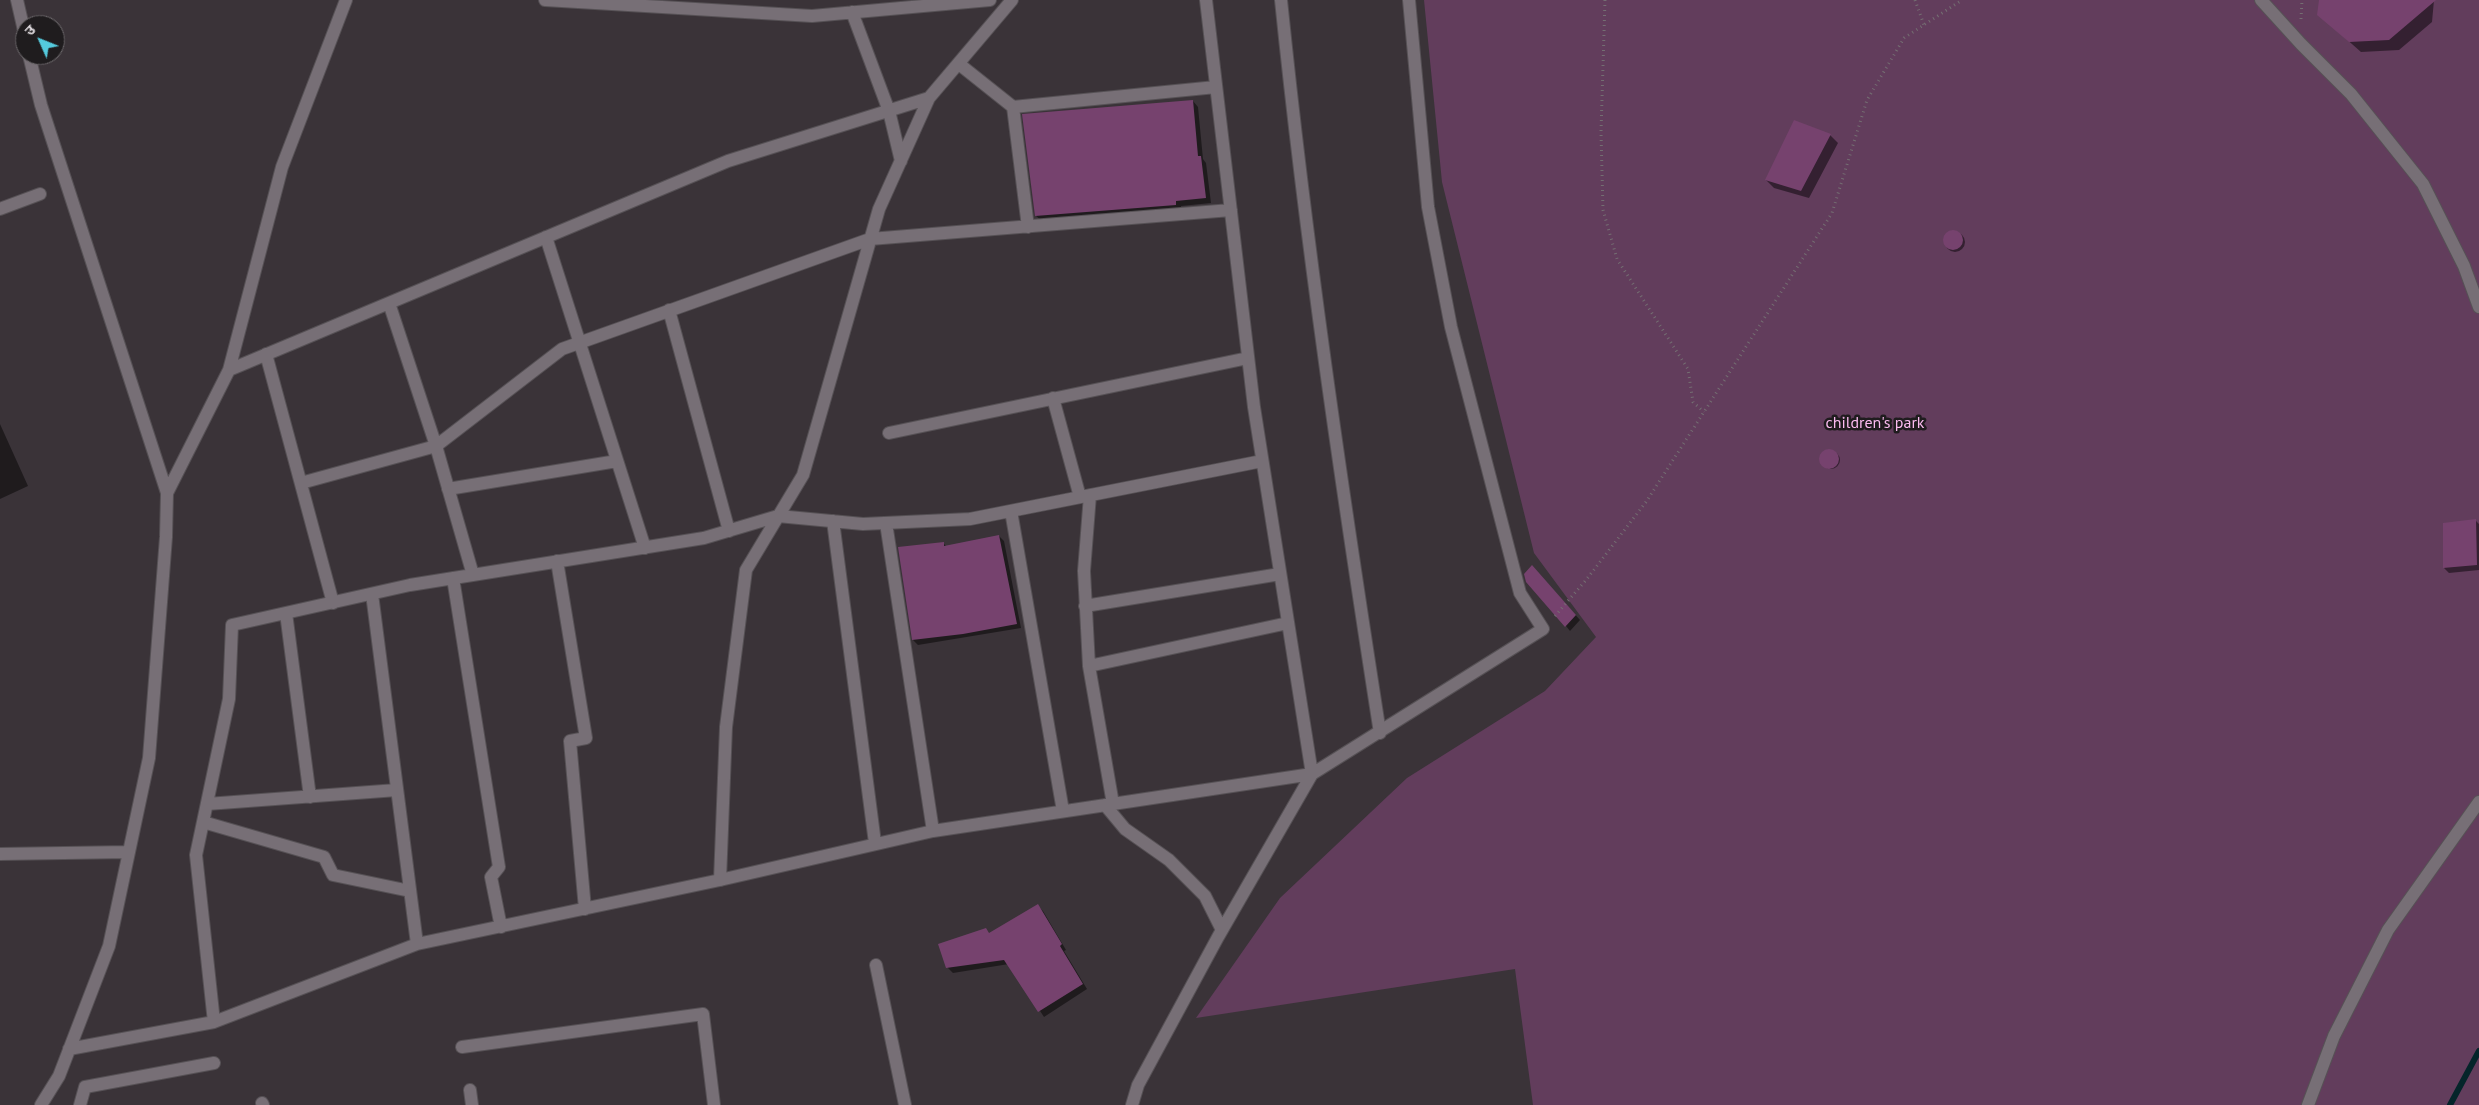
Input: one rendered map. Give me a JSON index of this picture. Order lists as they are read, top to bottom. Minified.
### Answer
{"parks":["children's park"],"north":"top left"}
